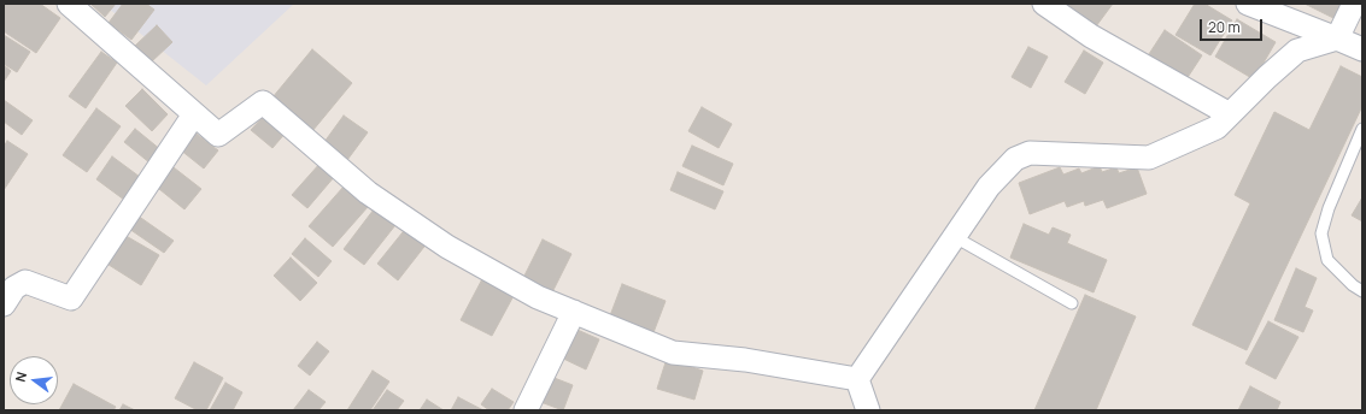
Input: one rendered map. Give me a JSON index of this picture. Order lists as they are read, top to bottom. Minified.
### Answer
{"scale_bar":"20 m","north":"left"}
